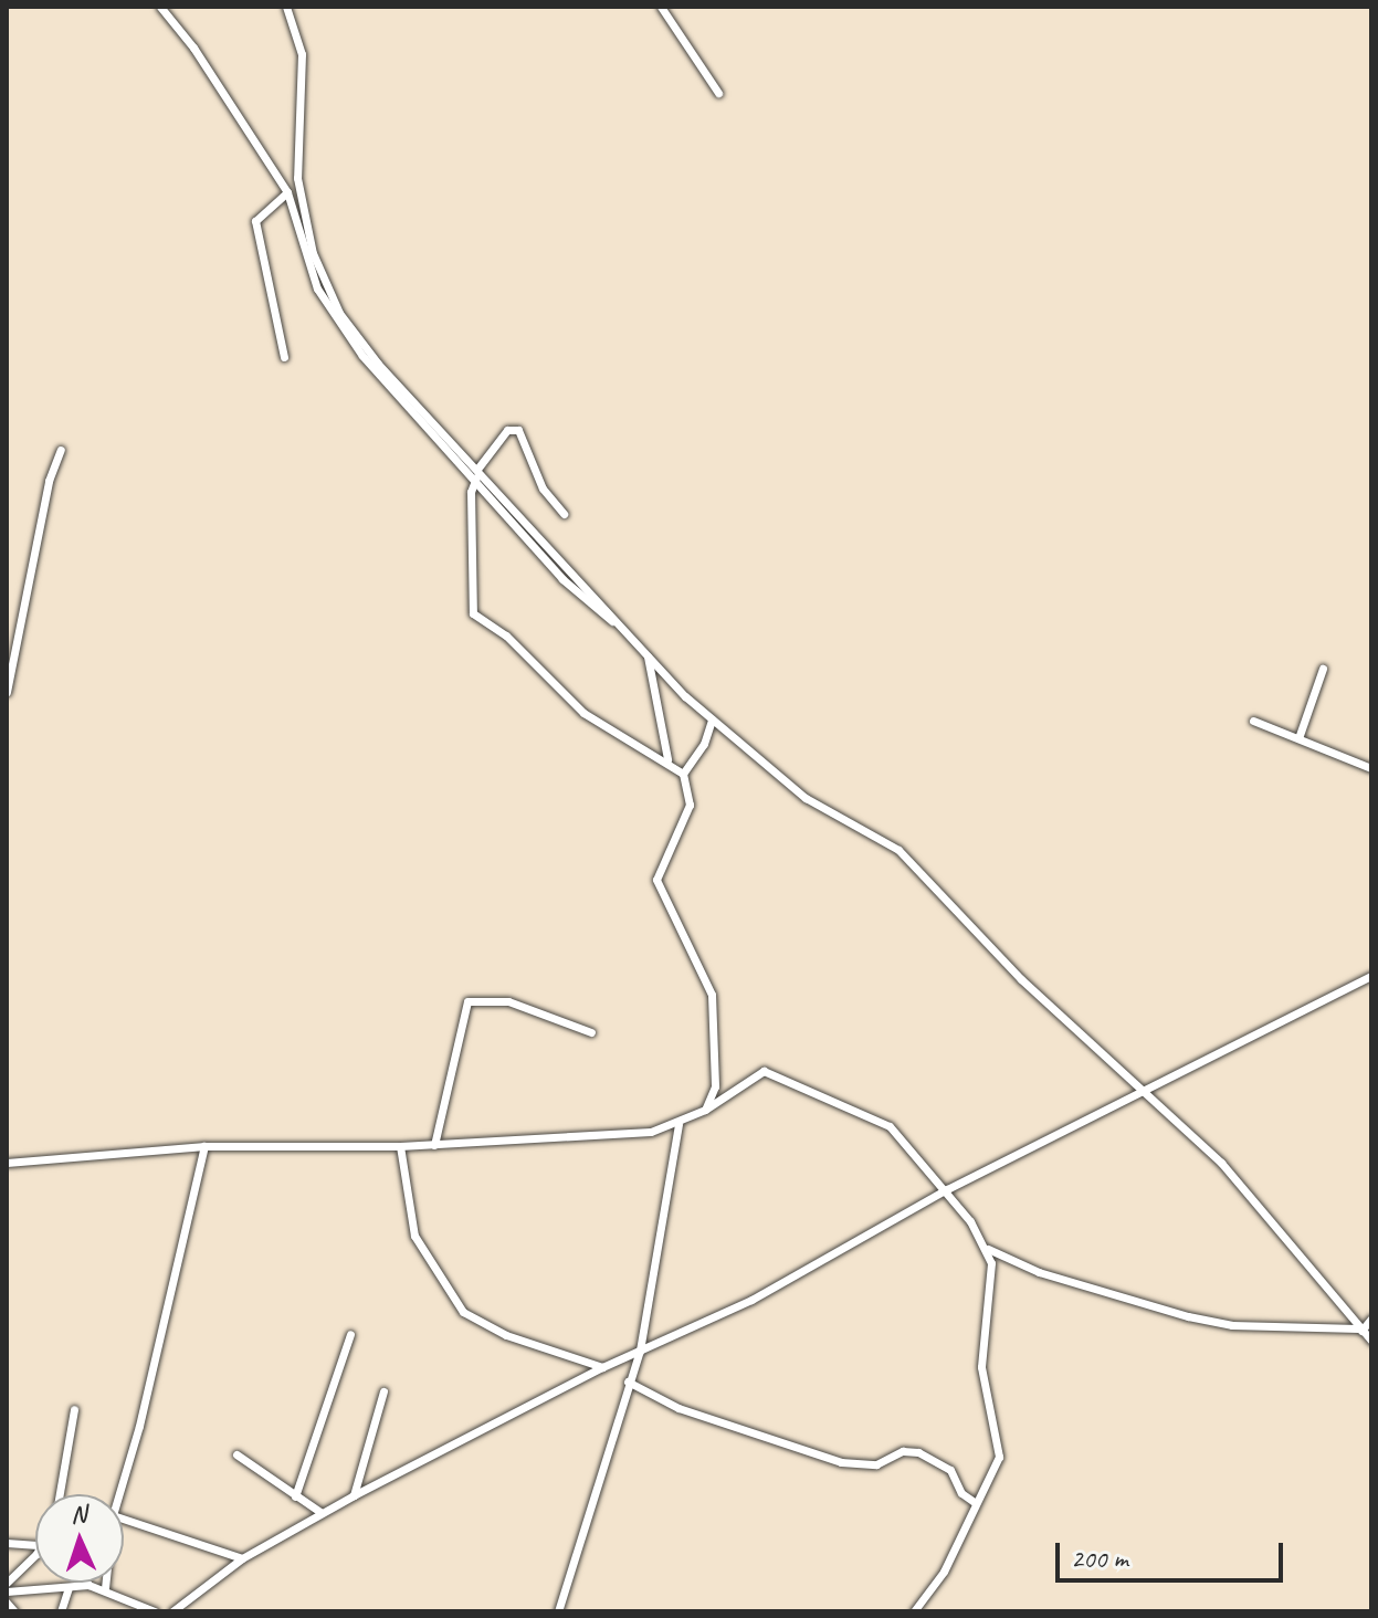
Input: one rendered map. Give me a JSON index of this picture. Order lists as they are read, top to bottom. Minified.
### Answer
{"scale_bar":"200 m","north":"top"}
